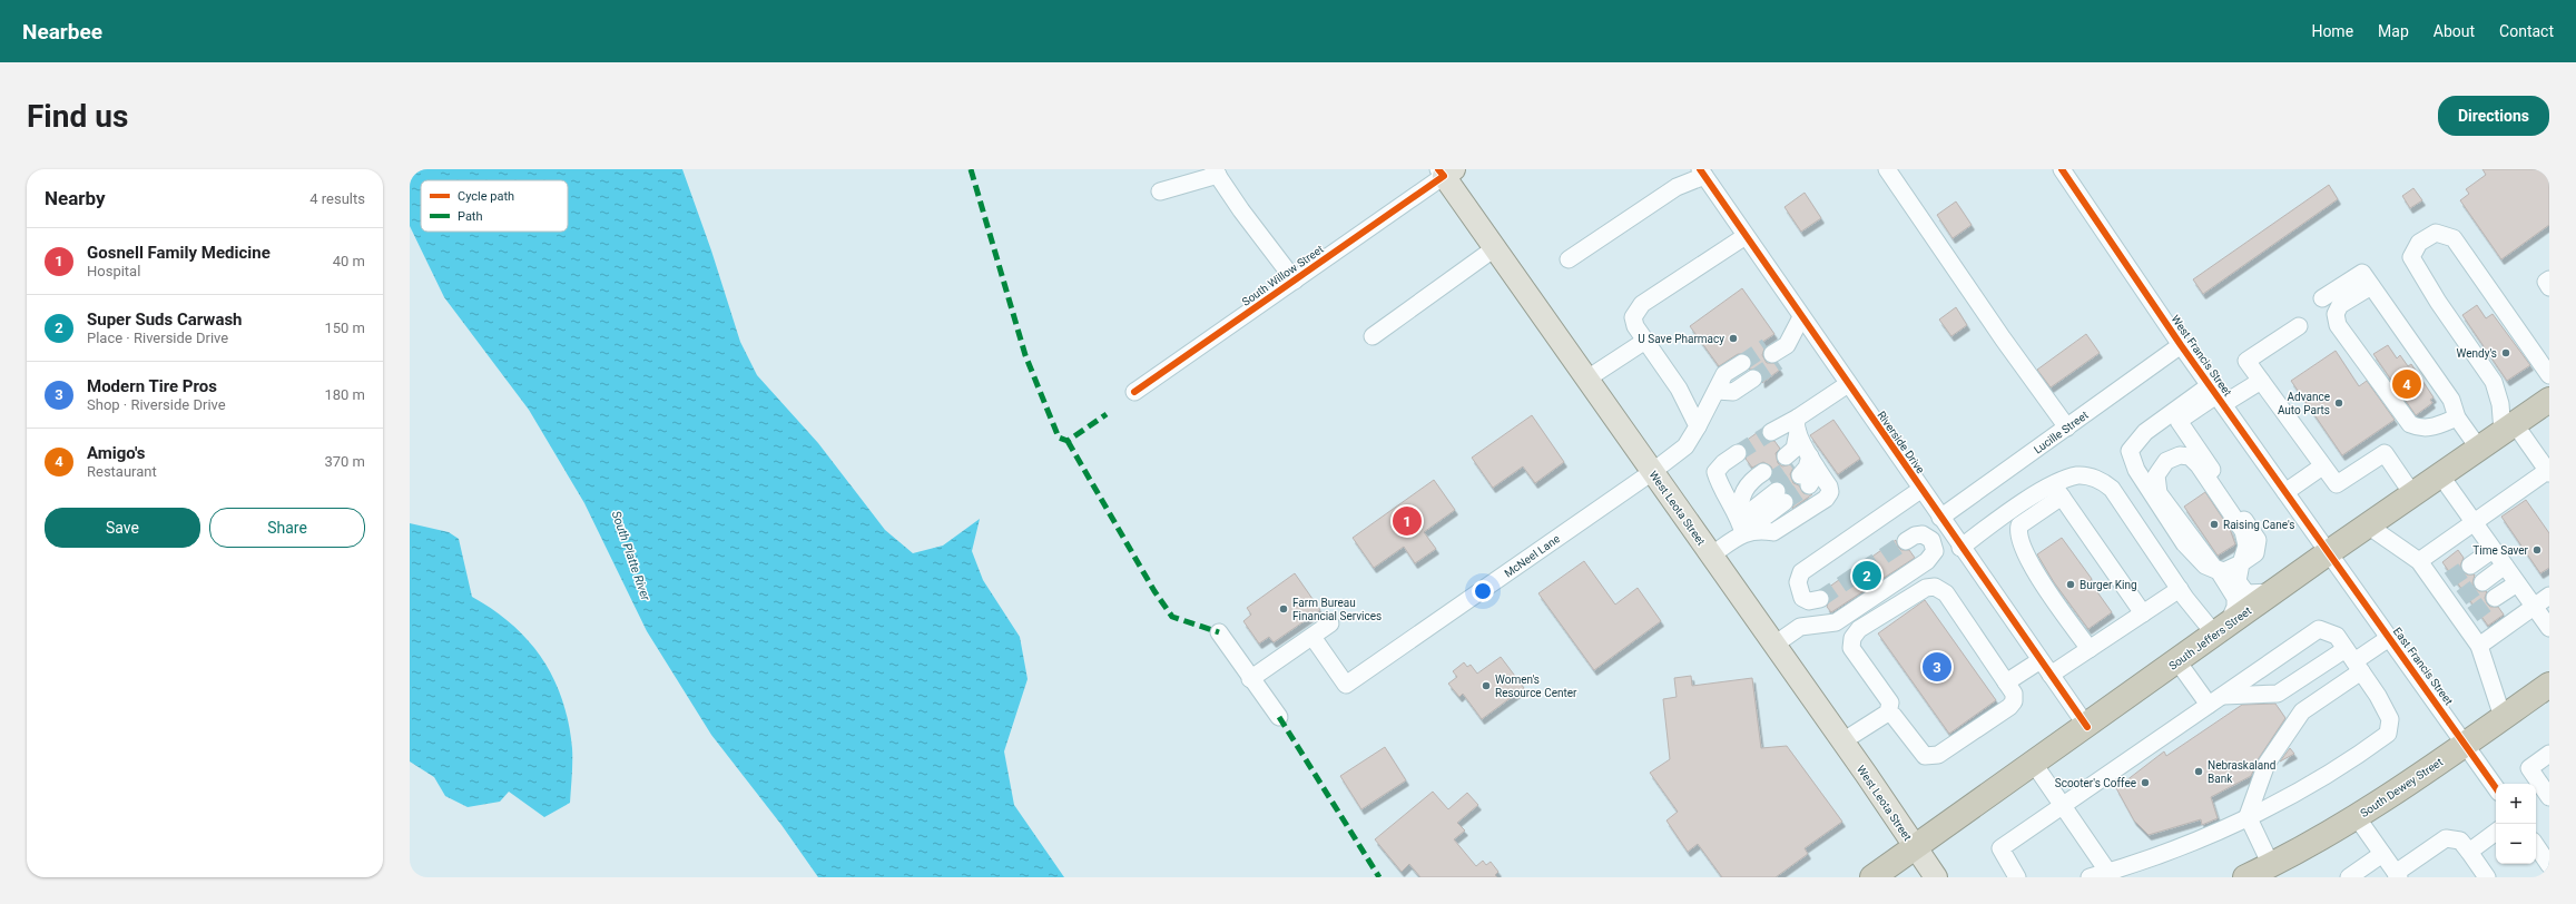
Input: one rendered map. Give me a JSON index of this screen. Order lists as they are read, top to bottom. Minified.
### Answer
{"streets":{"highway":["South Jeffers Street","South Dewey Street"],"main road":["West Leota Street"],"street":["South Willow Street","West Francis Street","Lucille Street","Riverside Drive","McNeel Lane","East Francis Street"]},"crossings":[["South Willow Street","West Leota Street"],["West Francis Street","Lucille Street"],["West Francis Street","South Jeffers Street"],["West Francis Street","East Francis Street"],["Lucille Street","Riverside Drive"],["Riverside Drive","South Jeffers Street"],["West Leota Street","McNeel Lane"],["West Leota Street","South Jeffers Street"],["South Jeffers Street","East Francis Street"],["East Francis Street","South Dewey Street"]],"water":["South Platte River"],"places":["U Save Pharmacy","Wendy's","Advance Auto Parts","Raising Cane's","Time Saver","Burger King","Farm Bureau Financial Services","Women's Resource Center","Nebraskaland Bank","Scooter's Coffee"],"legend":["Cycle path","Path"],"page":{"header":"Nearbee","nav":["Home","Map","About","Contact"],"buttons":["Directions",["Save","Share"]],"title":"Find us","heading":["Nearby","4 results"],"list":[{"mark":"1","name":"Gosnell Family Medicine","note":"Hospital","value":"40 m"},{"mark":"2","name":"Super Suds Carwash","note":"Place · Riverside Drive","value":"150 m"},{"mark":"3","name":"Modern Tire Pros","note":"Shop · Riverside Drive","value":"180 m"},{"mark":"4","name":"Amigo's","note":"Restaurant","value":"370 m"}],"pins":["4","1","2","3"],"map_buttons":["+","−"]}}
